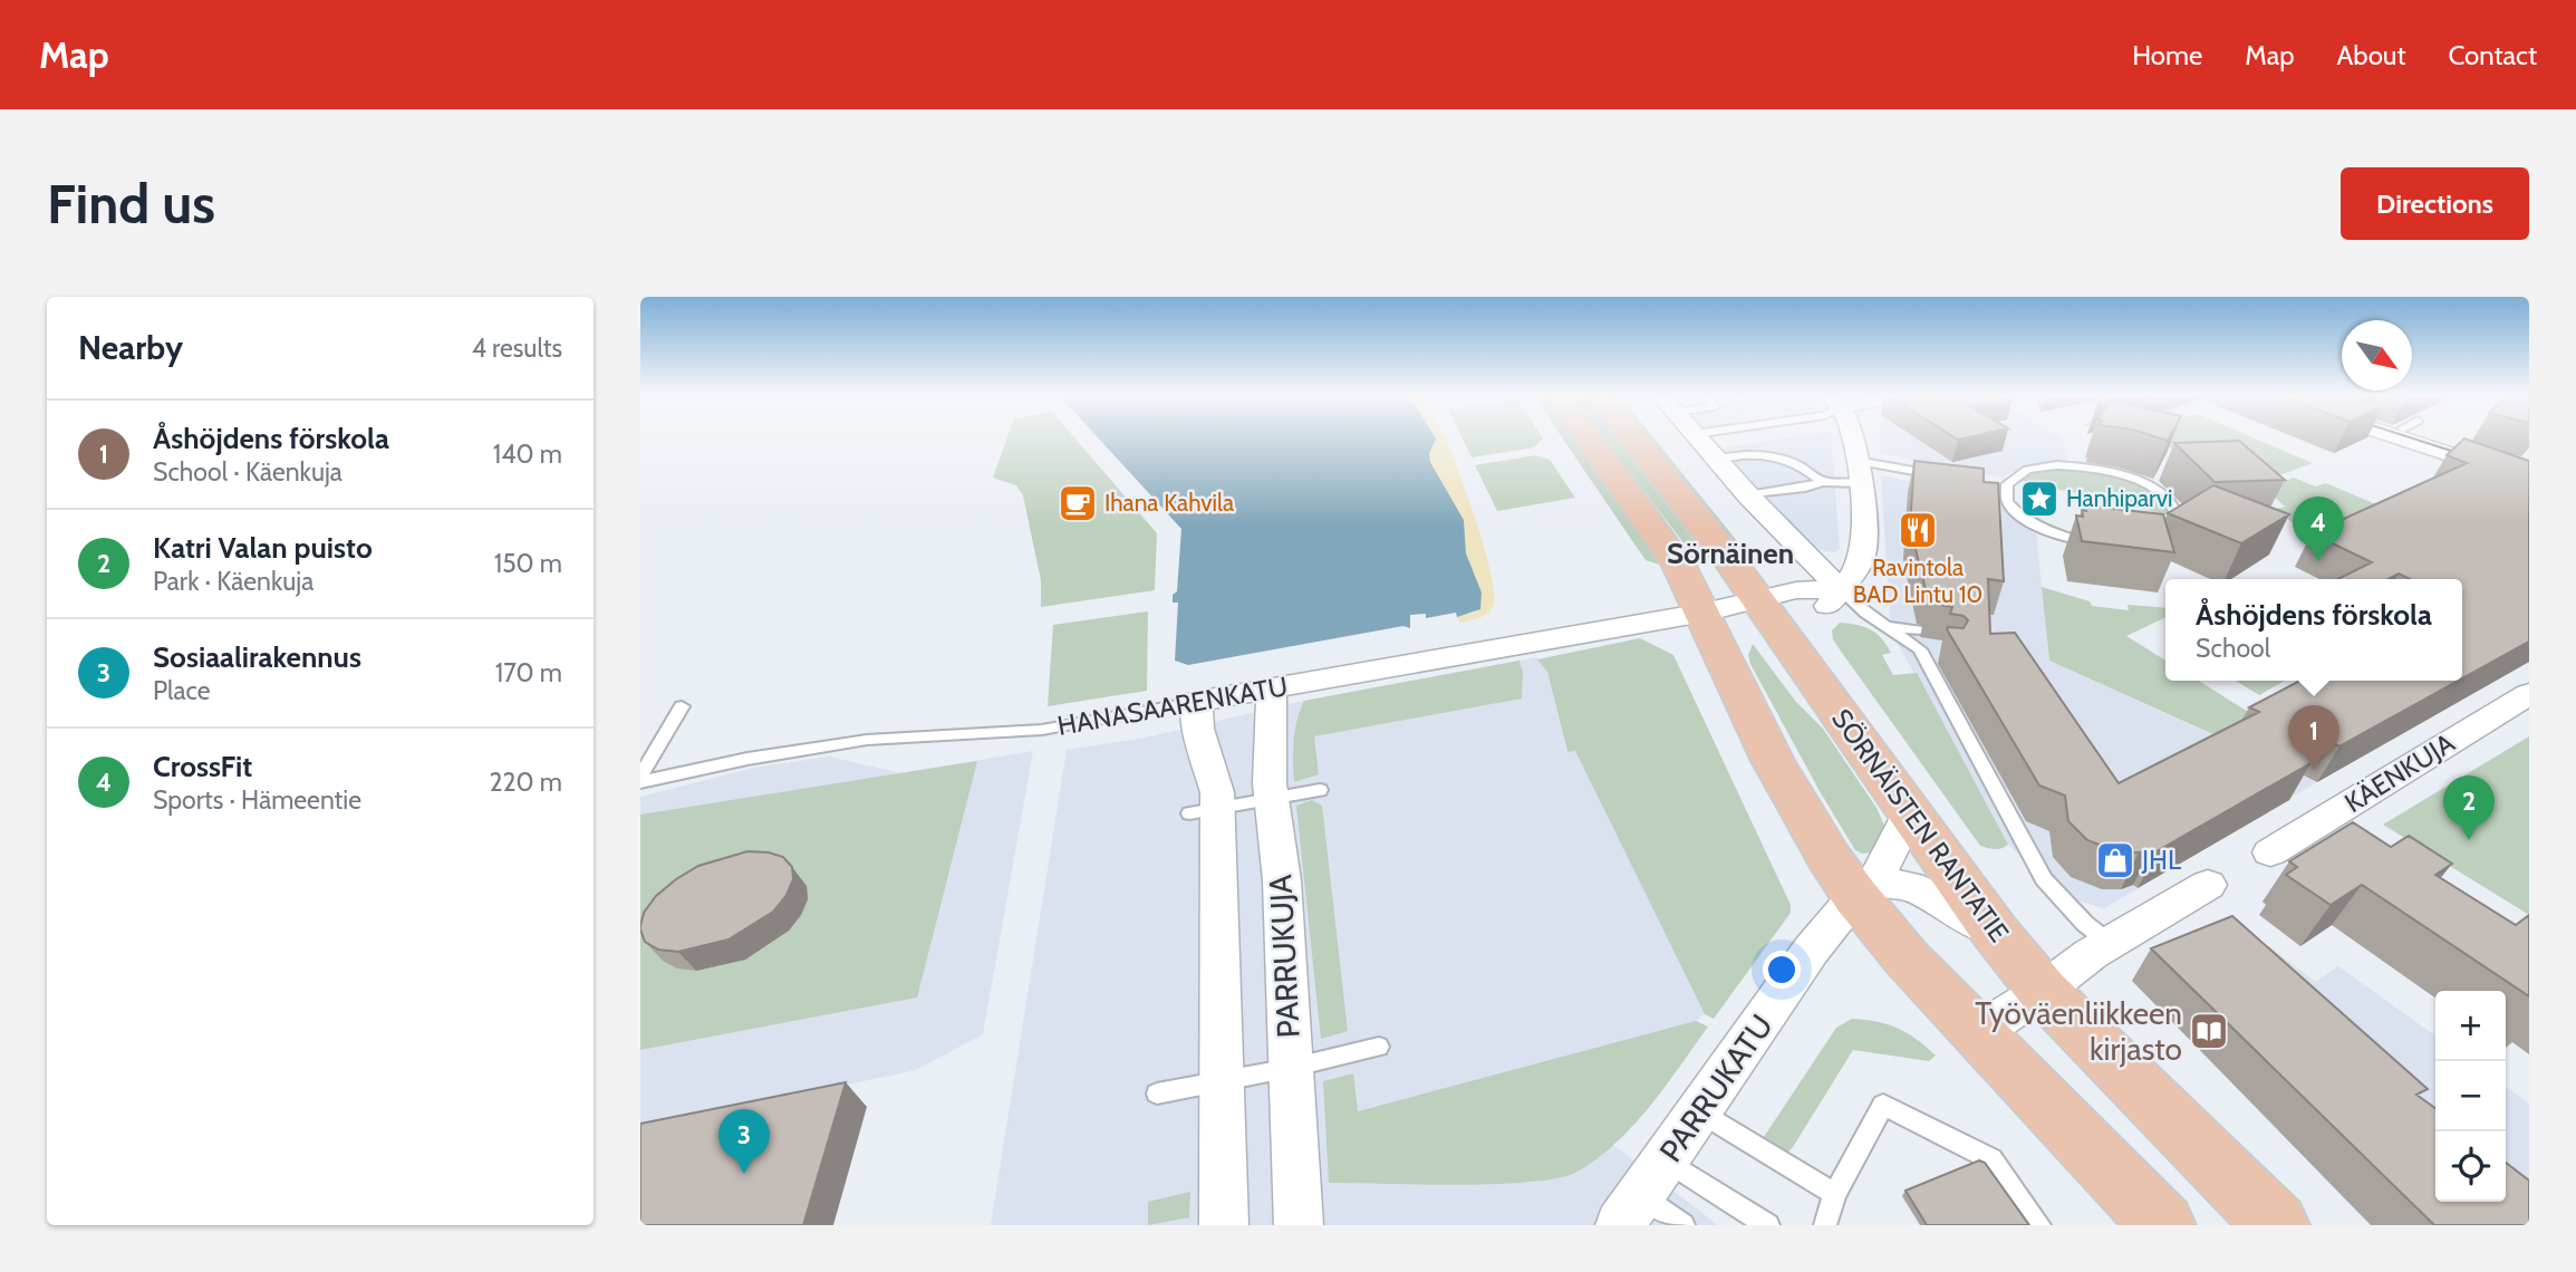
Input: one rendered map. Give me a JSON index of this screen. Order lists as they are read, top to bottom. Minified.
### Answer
{"streets":{"main road":["SÖRNÄISTEN RANTATIE"],"street":["HANASAARENKATU","KÄENKUJA","PARRUKUJA","PARRUKATU"]},"crossings":[["HANASAARENKATU","SÖRNÄISTEN RANTATIE"],["HANASAARENKATU","PARRUKUJA"],["SÖRNÄISTEN RANTATIE","PARRUKATU"]],"districts":["Sörnäinen"],"places":{"place":["Hanhiparvi"],"cafe":["Ihana Kahvila"],"restaurant":["Ravintola BAD Lintu 10"],"shop":["JHL"],"library":["Työväenliikkeen kirjasto"]},"north":"bottom right","page":{"header":"Map","nav":["Home","Map","About","Contact"],"buttons":"Directions","title":"Find us","heading":["Nearby","4 results"],"list":[{"mark":"1","name":"Åshöjdens förskola","note":"School · Käenkuja","value":"140 m"},{"mark":"2","name":"Katri Valan puisto","note":"Park · Käenkuja","value":"150 m"},{"mark":"3","name":"Sosiaalirakennus","note":"Place","value":"170 m"},{"mark":"4","name":"CrossFit","note":"Sports · Hämeentie","value":"220 m"}],"pins":["4","1","2","3"],"popup":["Åshöjdens förskola","School"],"map_buttons":["+","−"]}}
